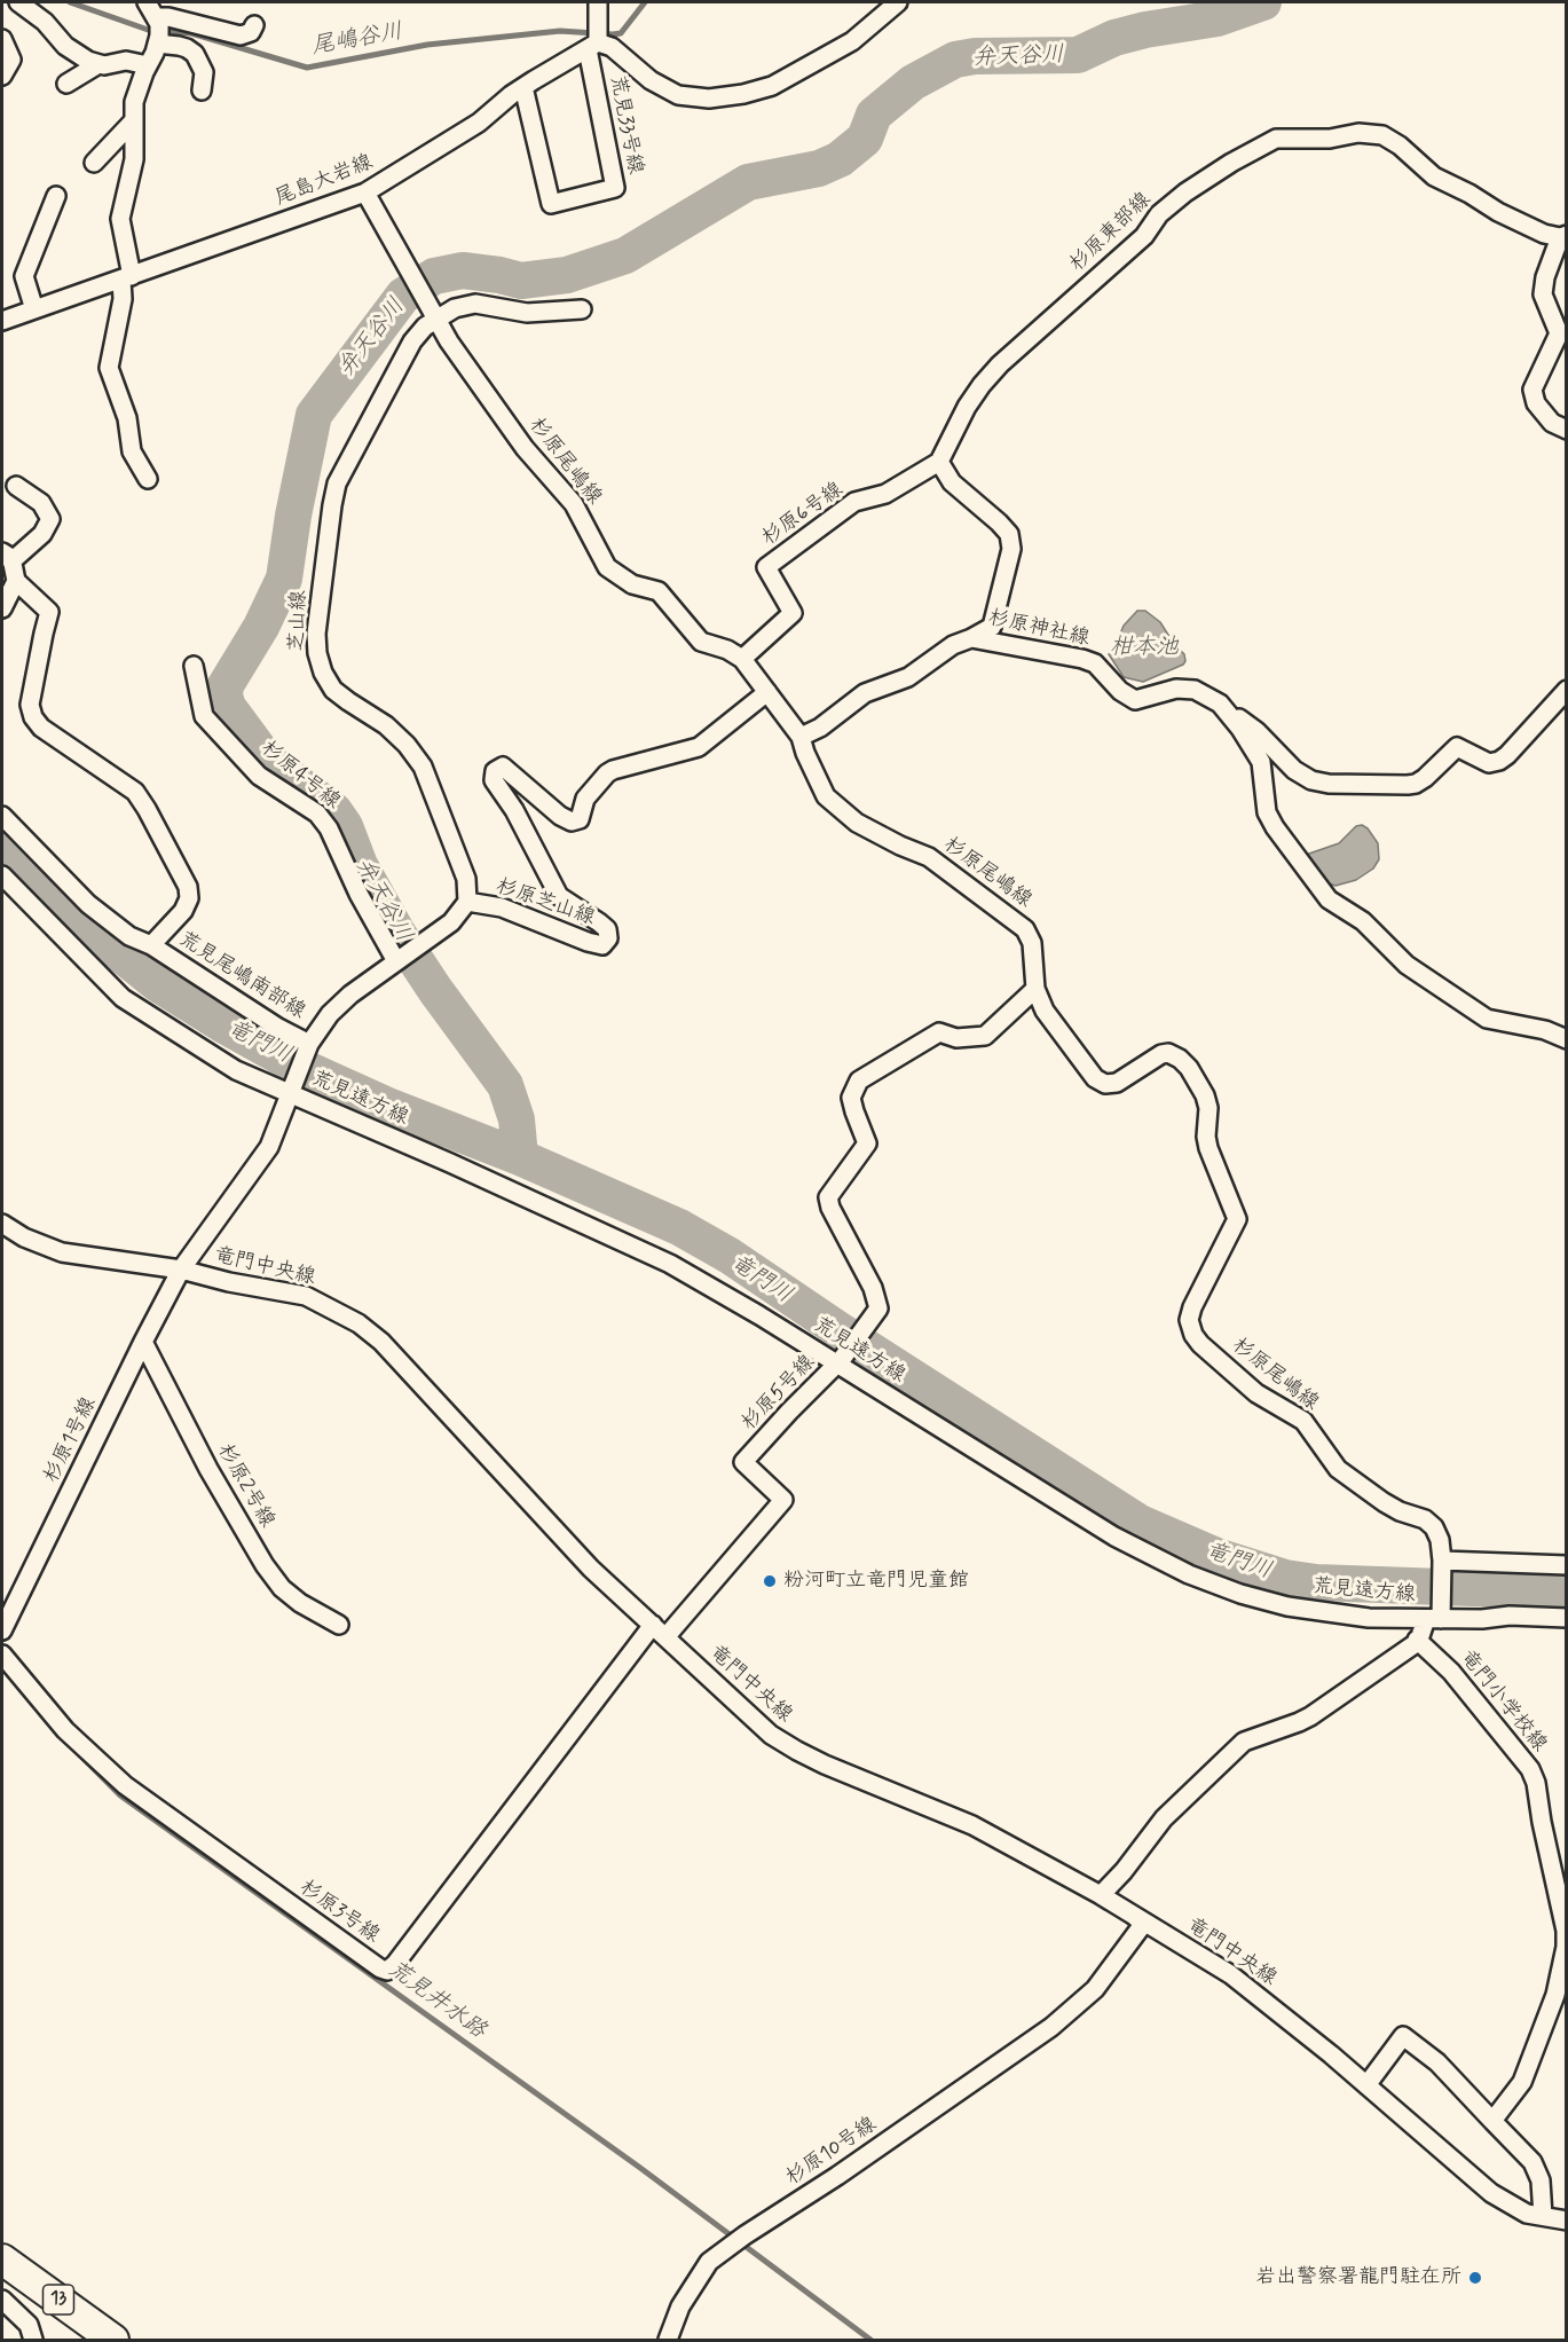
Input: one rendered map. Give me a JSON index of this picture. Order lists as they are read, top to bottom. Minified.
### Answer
{"streets":{"main road":["13"],"street":["荒見33号線","尾島大岩線","杉原東部線","杉原尾嶋線","杉原6号線","芝山線","杉原神社線","杉原4号線","杉原芝山線","荒見尾嶋南部線","荒見遠方線","竜門中央線","杉原5号線","杉原1号線","杉原2号線","竜門小学校線","杉原3号線","杉原10号線"]},"crossings":[["荒見33号線","尾島大岩線"],["尾島大岩線","杉原尾嶋線"],["杉原東部線","杉原6号線"],["杉原尾嶋線","杉原6号線"],["杉原尾嶋線","芝山線"],["杉原尾嶋線","杉原神社線"],["杉原尾嶋線","杉原芝山線"],["杉原尾嶋線","荒見遠方線"],["杉原尾嶋線","杉原5号線"],["杉原尾嶋線","竜門小学校線"],["芝山線","杉原芝山線"],["杉原4号線","杉原芝山線"],["杉原芝山線","荒見尾嶋南部線"],["杉原芝山線","荒見遠方線"],["杉原芝山線","竜門中央線"],["杉原芝山線","杉原1号線"],["荒見遠方線","杉原5号線"],["竜門中央線","杉原5号線"],["竜門中央線","杉原1号線"],["竜門中央線","杉原3号線"],["竜門中央線","杉原10号線"],["杉原5号線","杉原3号線"],["杉原1号線","杉原2号線"]],"water":["尾嶋谷川","弁天谷川","柑本池","竜門川","荒見井水路"],"places":["粉河町立竜門児童館","岩出警察署龍門駐在所"]}
